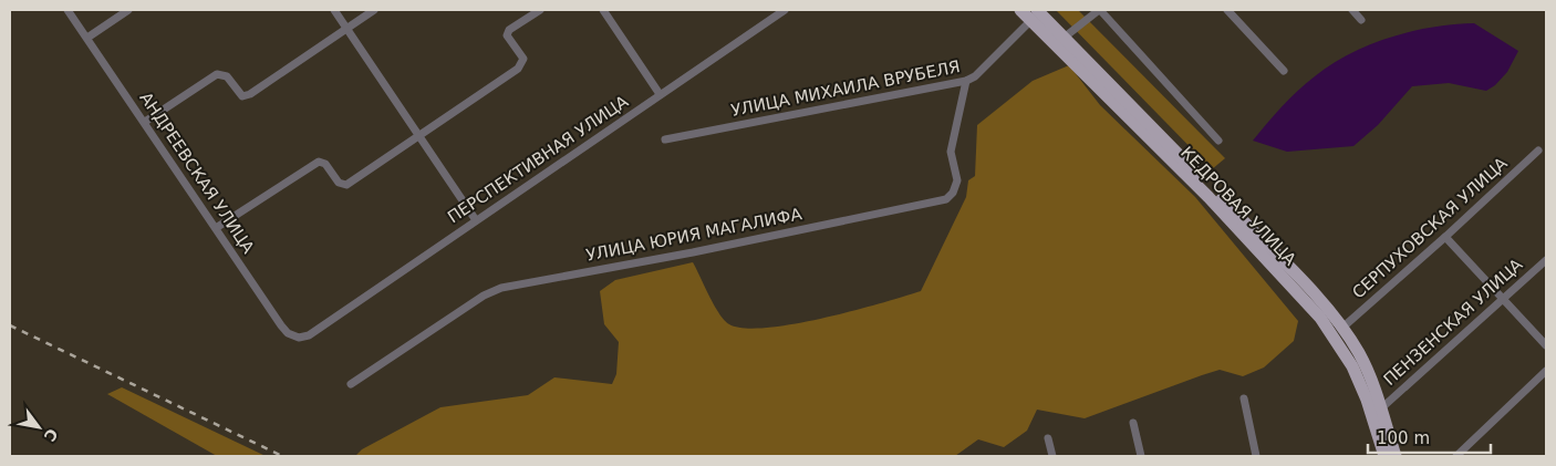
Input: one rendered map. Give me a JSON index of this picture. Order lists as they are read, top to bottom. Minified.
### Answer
{"streets":{"main road":["КЕДРОВАЯ УЛИЦА"],"street":["УЛИЦА МИХАИЛА ВРУБЕЛЯ","ПЕРСПЕКТИВНАЯ УЛИЦА","АНДРЕЕВСКАЯ УЛИЦА","СЕРПУХОВСКАЯ УЛИЦА","УЛИЦА ЮРИЯ МАГАЛИФА","ПЕНЗЕНСКАЯ УЛИЦА"]},"crossings":[["УЛИЦА МИХАИЛА ВРУБЕЛЯ","КЕДРОВАЯ УЛИЦА"],["УЛИЦА МИХАИЛА ВРУБЕЛЯ","УЛИЦА ЮРИЯ МАГАЛИФА"],["ПЕРСПЕКТИВНАЯ УЛИЦА","АНДРЕЕВСКАЯ УЛИЦА"],["КЕДРОВАЯ УЛИЦА","СЕРПУХОВСКАЯ УЛИЦА"],["КЕДРОВАЯ УЛИЦА","ПЕНЗЕНСКАЯ УЛИЦА"]],"scale_bar":"100 m","north":"bottom right"}
